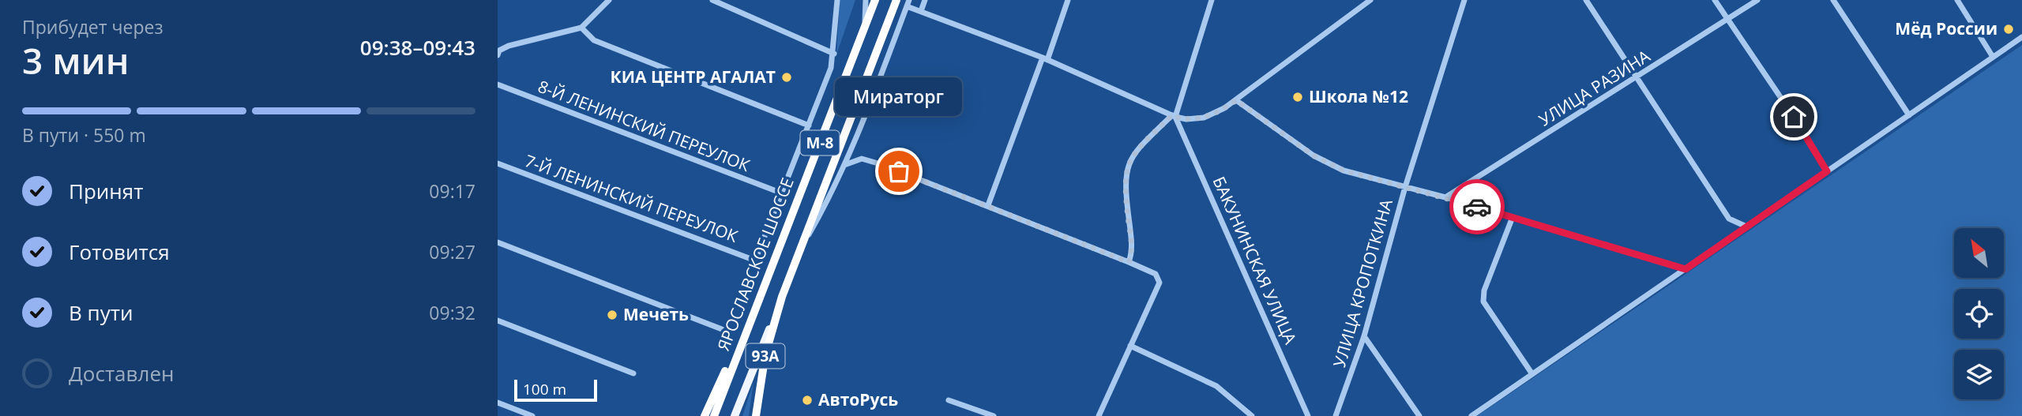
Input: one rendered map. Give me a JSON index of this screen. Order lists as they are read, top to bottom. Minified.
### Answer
{"streets":{"highway":["М-8","ЯРОСЛАВСКОЕ ШОССЕ","93A"],"street":["УЛИЦА РАЗИНА","8-Й ЛЕНИНСКИЙ ПЕРЕУЛОК","7-Й ЛЕНИНСКИЙ ПЕРЕУЛОК","БАКУНИНСКАЯ УЛИЦА","УЛИЦА КРОПОТКИНА"]},"crossings":[["8-Й ЛЕНИНСКИЙ ПЕРЕУЛОК","7-Й ЛЕНИНСКИЙ ПЕРЕУЛОК"],["М-8","93A"]],"places":["Мёд России","КИА ЦЕНТР АГАЛАТ","Школа №12","Мираторг","Мечеть","АвтоРусь"],"scale_bar":"100 m","north":"top left","page":{"heading":["3 мин","Прибудет через","09:38–09:43"],"bubble":"Мираторг","bar":"В пути · 550 m","list":[["Принят","09:17"],["Готовится","09:27"],["В пути","09:32"],"Доставлен"],"scale":"100 m"}}
